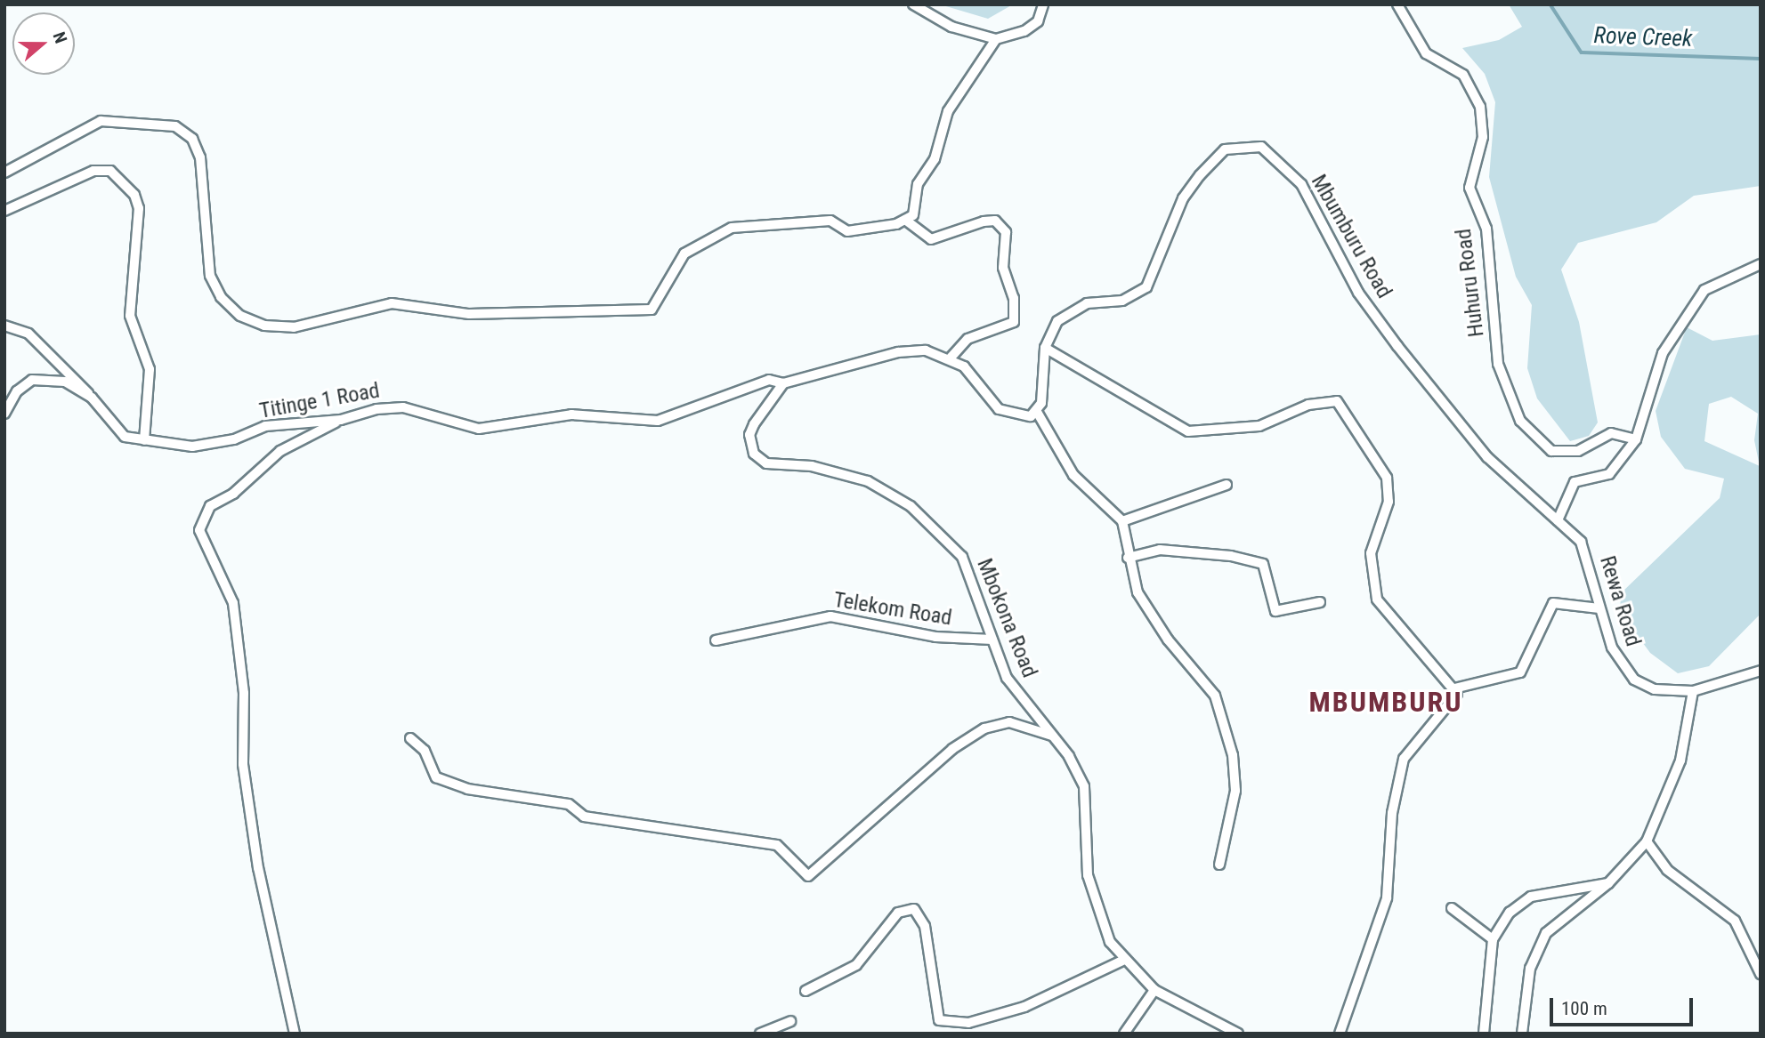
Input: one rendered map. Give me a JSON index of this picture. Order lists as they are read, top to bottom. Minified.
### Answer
{"streets":{"street":["Mbumburu Road","Huhuru Road","Titinge 1 Road","Rewa Road","Telekom Road","Mbokona Road"]},"crossings":[["Mbumburu Road","Rewa Road"],["Titinge 1 Road","Mbokona Road"],["Telekom Road","Mbokona Road"]],"districts":["MBUMBURU"],"water":["Rove Creek"],"scale_bar":"100 m","north":"right"}
